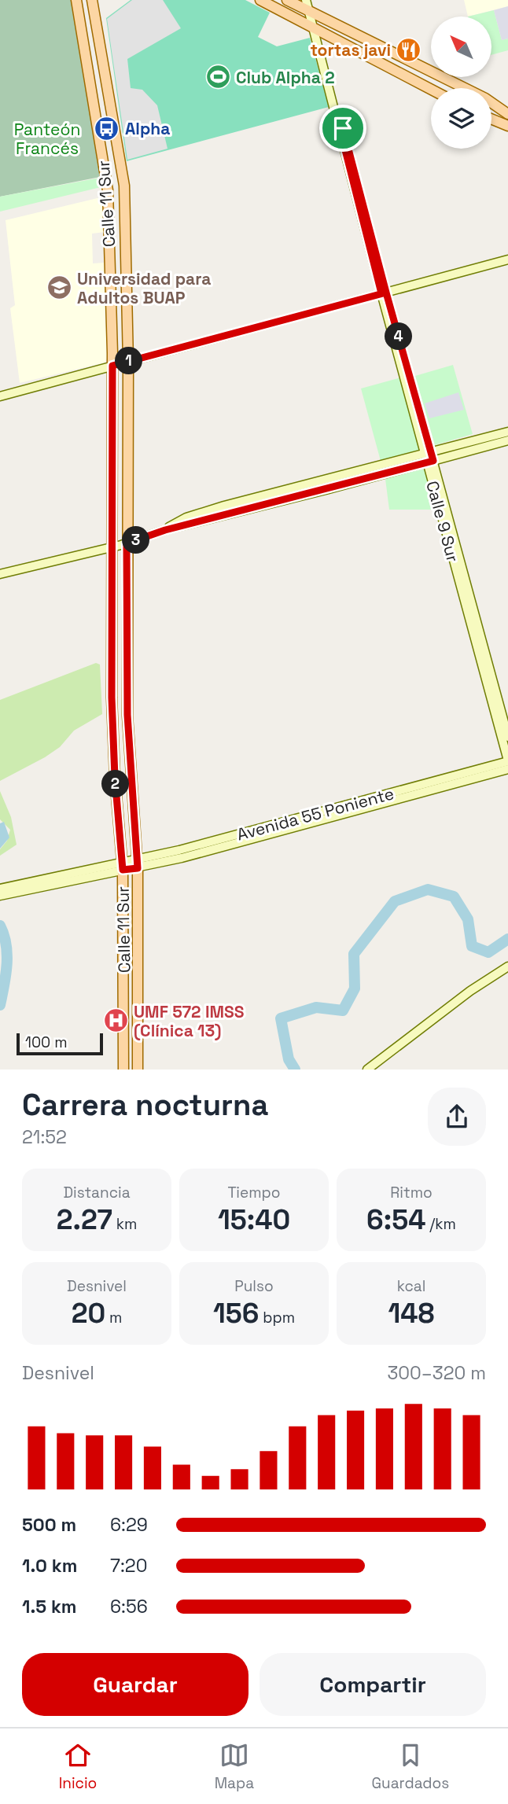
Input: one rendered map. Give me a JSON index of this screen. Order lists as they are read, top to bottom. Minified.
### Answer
{"streets":{"main road":["Calle 11 Sur","Calle 9 Sur","Avenida 55 Poniente"]},"crossings":[["Calle 11 Sur","Avenida 55 Poniente"],["Calle 9 Sur","Avenida 55 Poniente"]],"parks":["Panteón Francés"],"places":{"restaurant":["tortas javi"],"sports":["Club Alpha 2"],"bus stop":["Alpha"],"school or university":["Universidad para Adultos BUAP"],"hospital":["UMF 572 IMSS (Clínica 13)"]},"scale_bar":"100 m","north":"top left","page":{"pins":["4","1","3","2"],"scale":"100 m","heading":["Carrera nocturna","21:52"],"stats":[["Distancia","2.27 km"],["Tiempo","15:40"],["Ritmo","6:54 /km"],["Desnivel","20 m"],["Pulso","156 bpm"],["kcal","148"]],"chart":["Desnivel","300–320 m"],"list":[{"name":"500 m","note":"6:29"},{"name":"1.0 km","note":"7:20"},{"name":"1.5 km","note":"6:56"}],"buttons":["Guardar","Compartir"],"tabs":["Inicio","Mapa","Guardados"]}}
